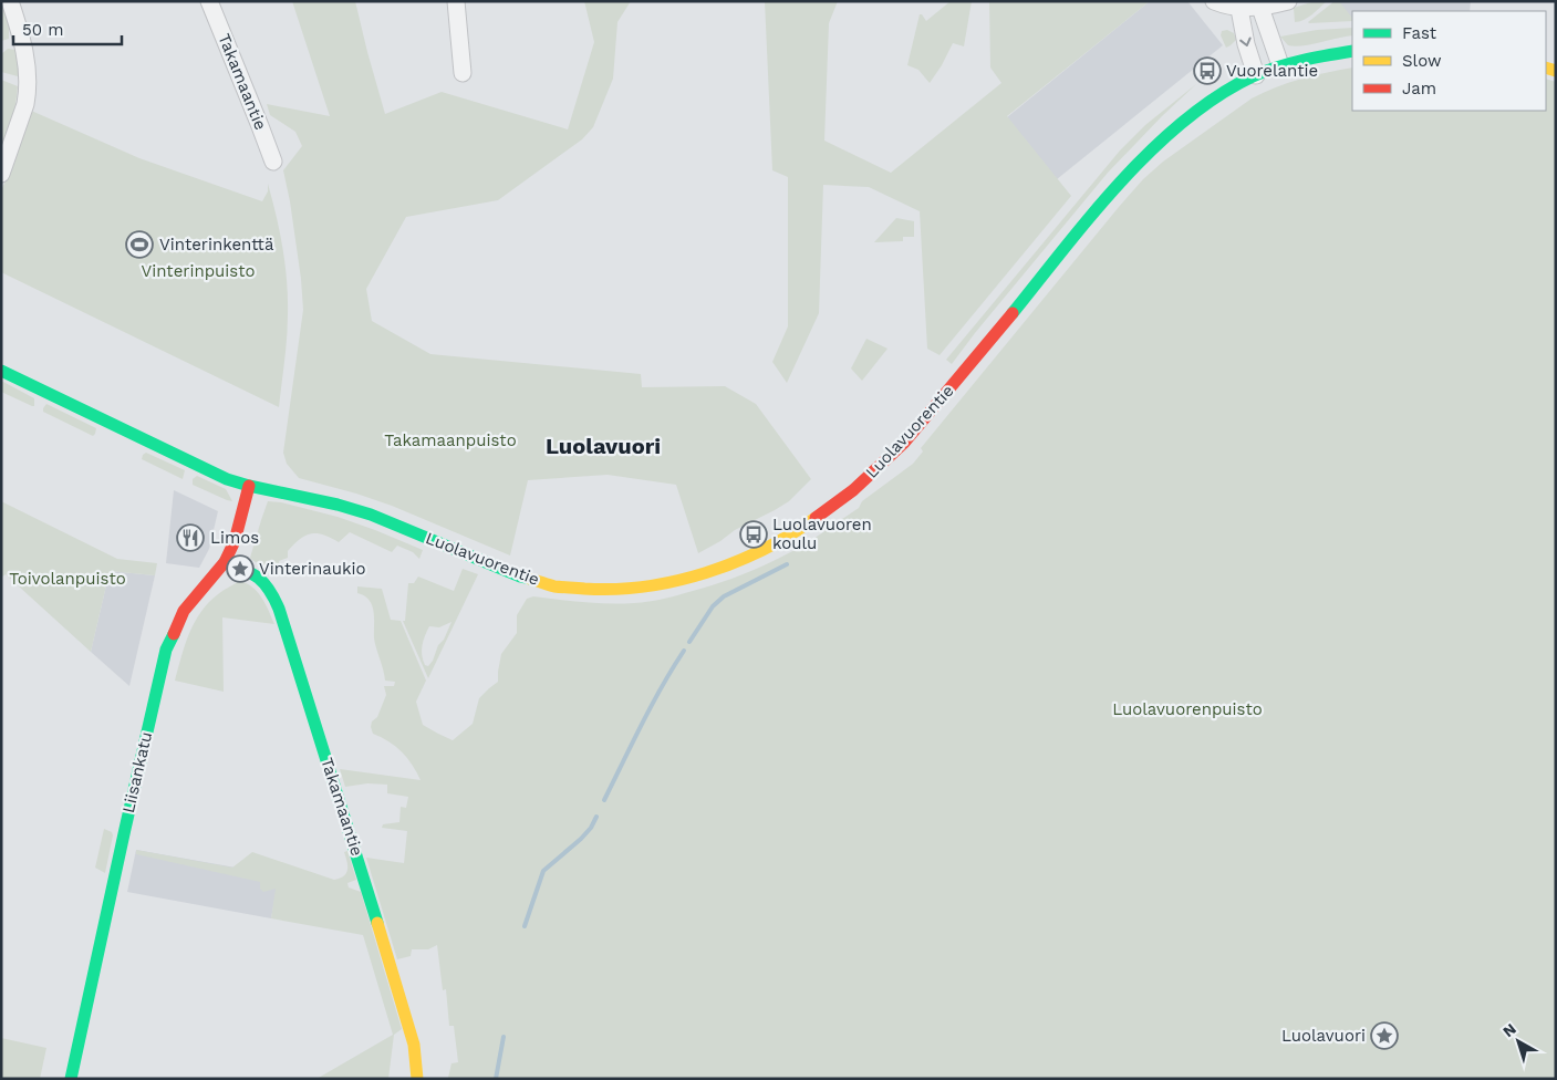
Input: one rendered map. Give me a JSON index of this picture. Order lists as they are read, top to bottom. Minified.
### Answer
{"streets":{"street":["Takamaantie","Luolavuorentie","Liisankatu"]},"crossings":[["Takamaantie","Liisankatu"],["Luolavuorentie","Liisankatu"]],"districts":["Luolavuori"],"parks":["Vinterinpuisto","Takamaanpuisto","Toivolanpuisto","Luolavuorenpuisto"],"places":{"bus stop":["Vuorelantie","Luolavuoren koulu"],"sports":["Vinterinkenttä"],"restaurant":["Limos"],"place":["Vinterinaukio","Luolavuori"]},"legend":["Fast","Slow","Jam"],"scale_bar":"50 m","north":"top left"}
